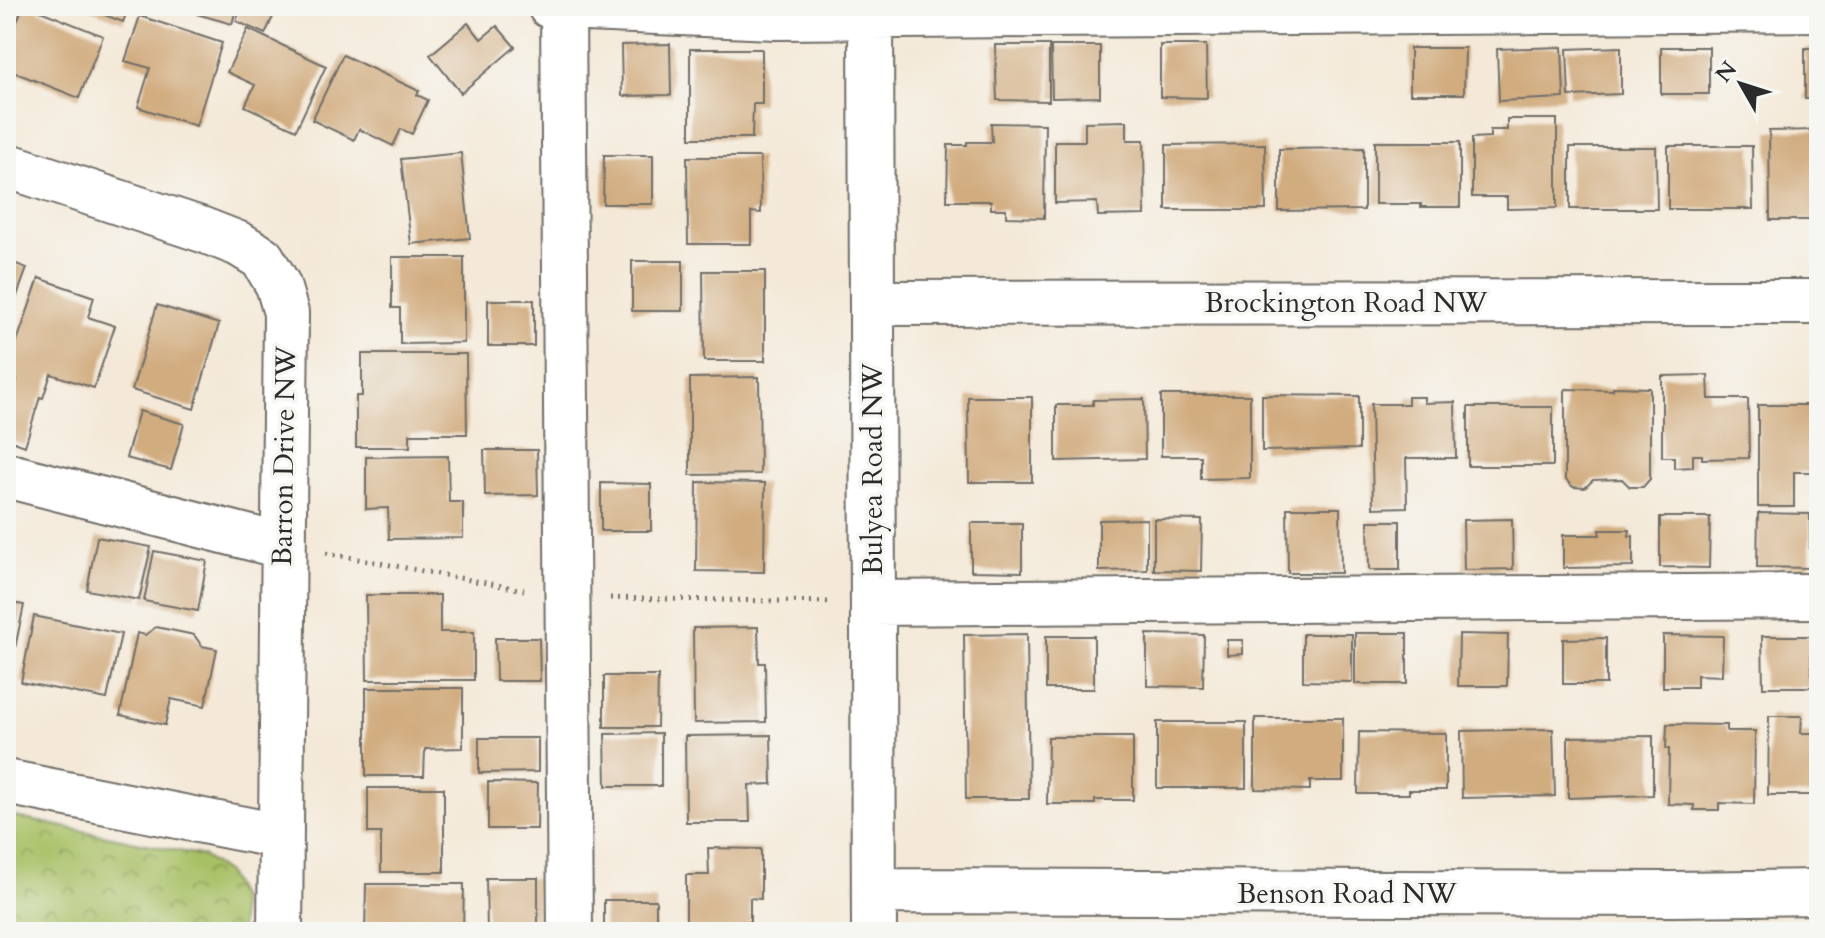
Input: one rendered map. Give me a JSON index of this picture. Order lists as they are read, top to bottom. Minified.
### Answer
{"streets":{"street":["Brockington Road NW","Barron Drive NW","Bulyea Road NW","Benson Road NW"]},"crossings":[["Brockington Road NW","Bulyea Road NW"],["Bulyea Road NW","Benson Road NW"]],"north":"top left"}
